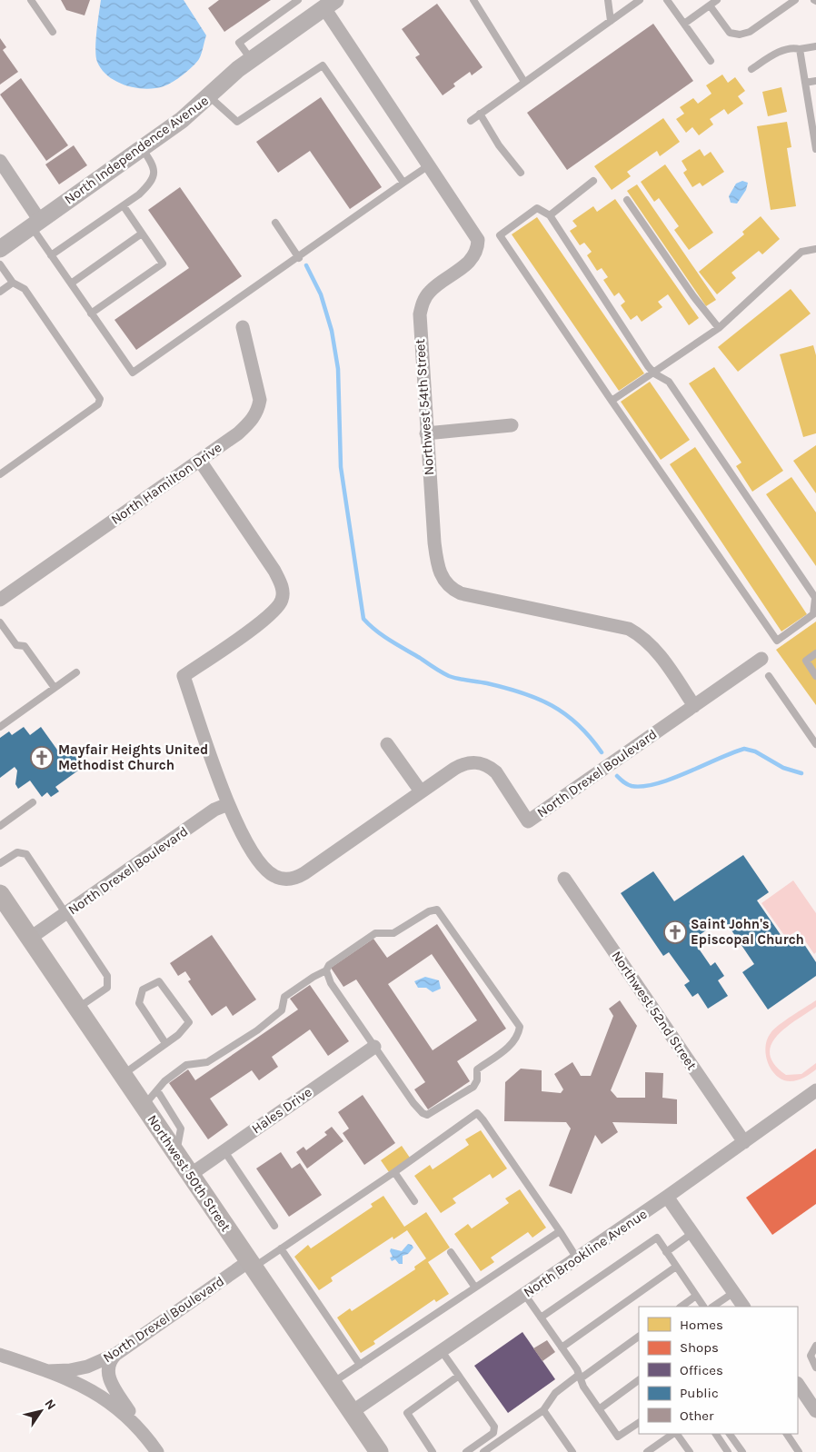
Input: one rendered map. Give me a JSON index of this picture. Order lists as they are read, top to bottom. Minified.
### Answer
{"streets":{"main road":["Northwest 50th Street"],"street":["North Independence Avenue","Northwest 54th Street","North Hamilton Drive","North Drexel Boulevard","Northwest 52nd Street","Hales Drive","North Brookline Avenue"]},"crossings":[["North Independence Avenue","Northwest 54th Street"],["Northwest 54th Street","North Drexel Boulevard"],["North Drexel Boulevard","Northwest 50th Street"],["Northwest 52nd Street","North Brookline Avenue"],["Hales Drive","Northwest 50th Street"],["Northwest 50th Street","North Brookline Avenue"]],"places":{"church":["Mayfair Heights United Methodist Church","Saint John's Episcopal Church"]},"legend":["Homes","Shops","Offices","Public","Other"],"north":"top right"}
